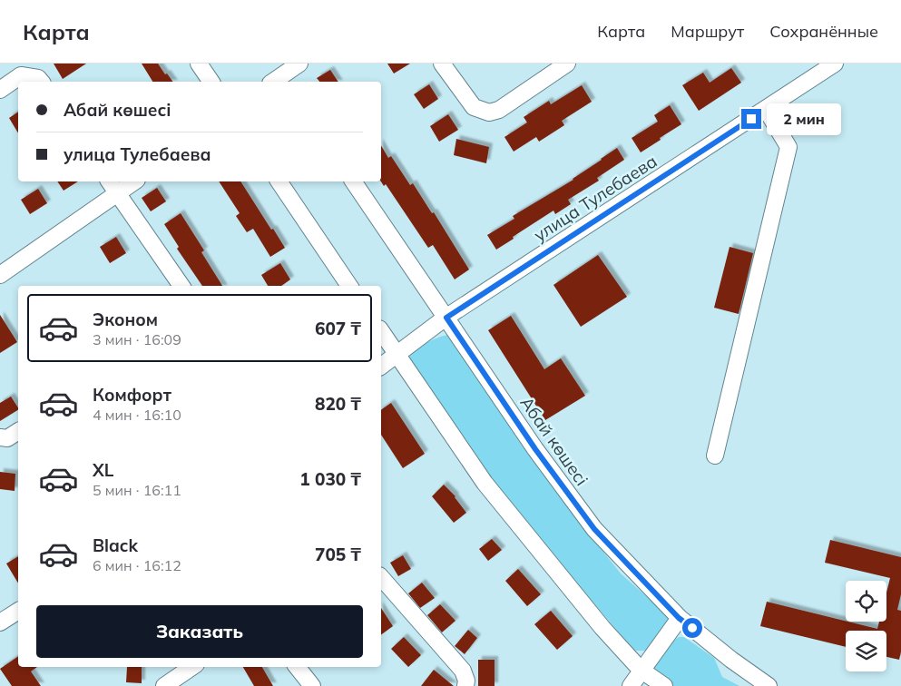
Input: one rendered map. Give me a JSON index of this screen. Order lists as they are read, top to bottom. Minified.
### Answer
{"streets":{"street":["улица Тулебаева","Абай көшесі"]},"crossings":[["улица Тулебаева","Абай көшесі"]],"page":{"header":"Карта","nav":["Карта","Маршрут","Сохранённые"],"banner":["Абай көшесі","улица Тулебаева"],"bubble":"2 мин","list":[{"name":"Эконом","note":"3 мин · 16:09","value":"607 ₸"},{"name":"Комфорт","note":"4 мин · 16:10","value":"820 ₸"},{"name":"XL","note":"5 мин · 16:11","value":"1 030 ₸"},{"name":"Black","note":"6 мин · 16:12","value":"705 ₸"}],"buttons":"Заказать"}}
